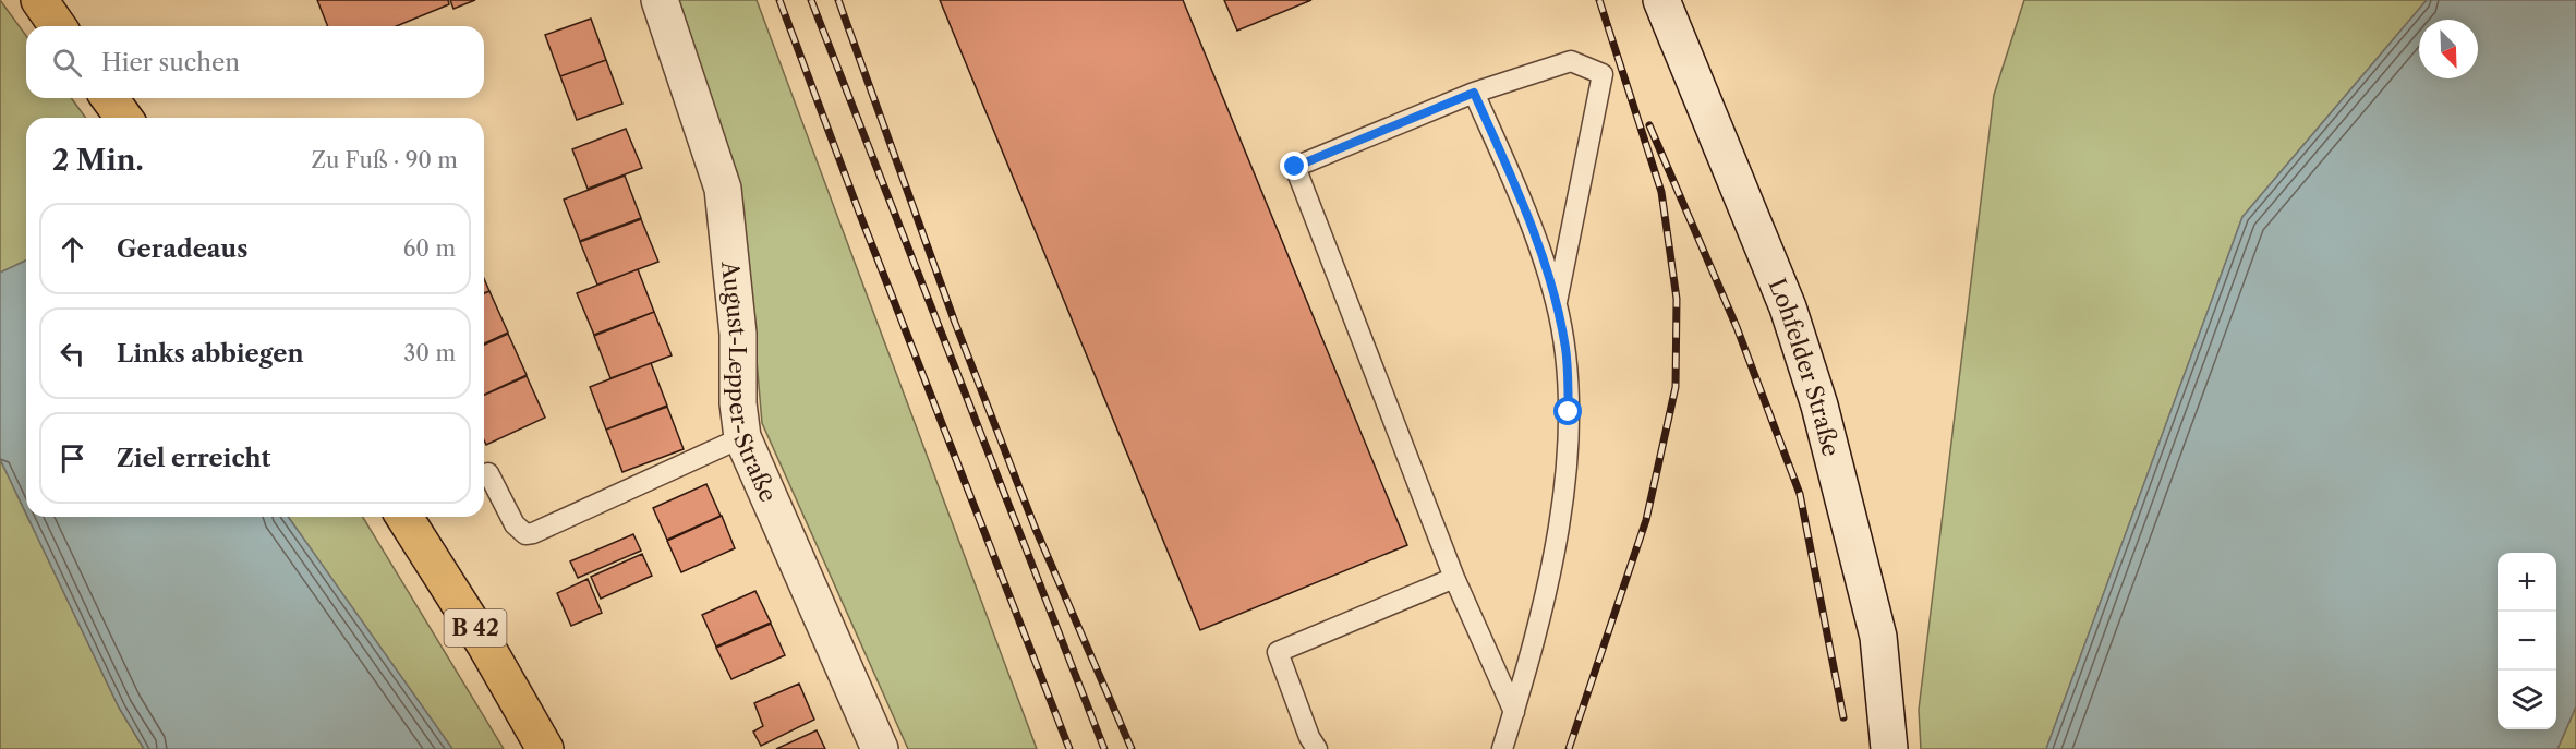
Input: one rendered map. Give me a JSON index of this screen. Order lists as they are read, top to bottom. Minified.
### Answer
{"streets":{"main road":["B 42"],"street":["Lohfelder Straße","August-Lepper-Straße"]},"north":"bottom right","page":{"search":"Hier suchen","heading":["2 Min.","Zu Fuß · 90 m"],"list":[["Geradeaus","60 m"],["Links abbiegen","30 m"],"Ziel erreicht"],"map_buttons":["+","−"]}}
